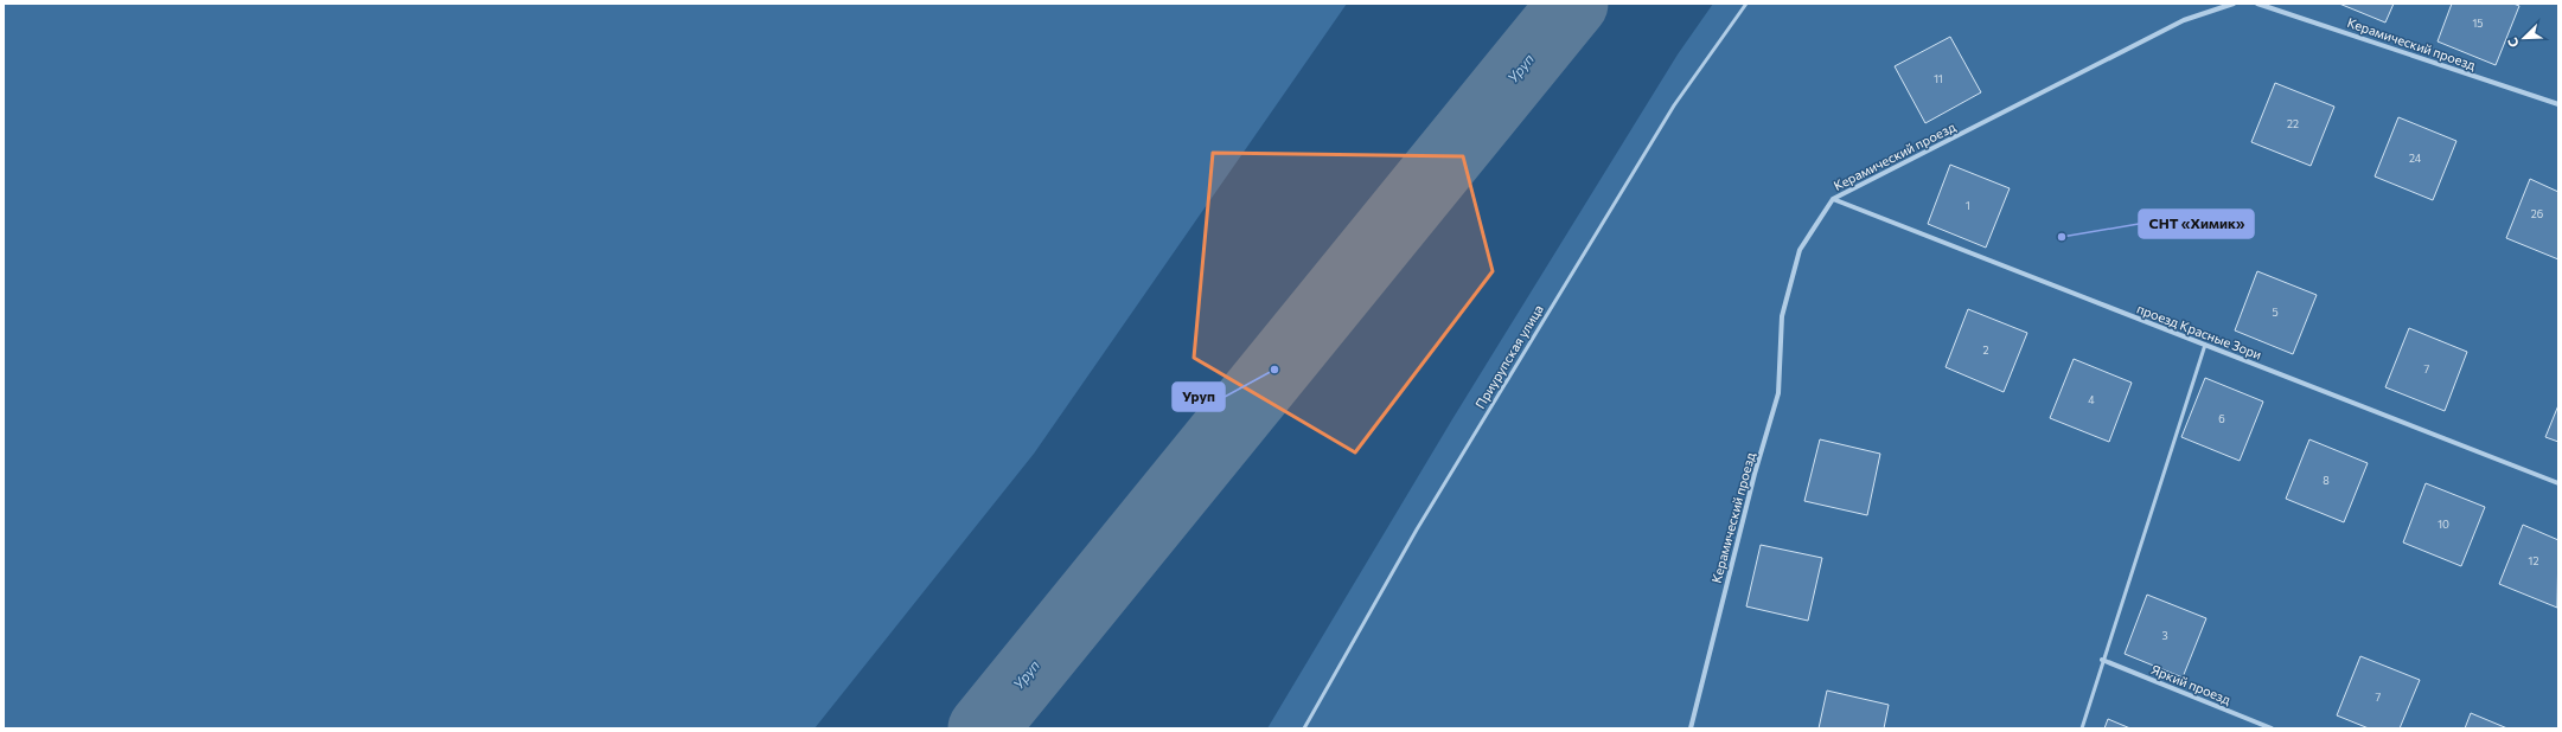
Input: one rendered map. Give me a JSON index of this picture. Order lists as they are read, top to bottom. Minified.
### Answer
{"streets":{"street":["Керамический проезд","проезд Красные Зори","Яркий проезд"],"lane":["Приурупская улица"]},"crossings":[["Керамический проезд","проезд Красные Зори"]],"water":["Уруп"],"places":["СНТ «Химик»","Уруп"],"house_numbers":["15","11","22","24","1","26","5","2","7","4","6","8","10","12","3","7"],"north":"bottom left"}
